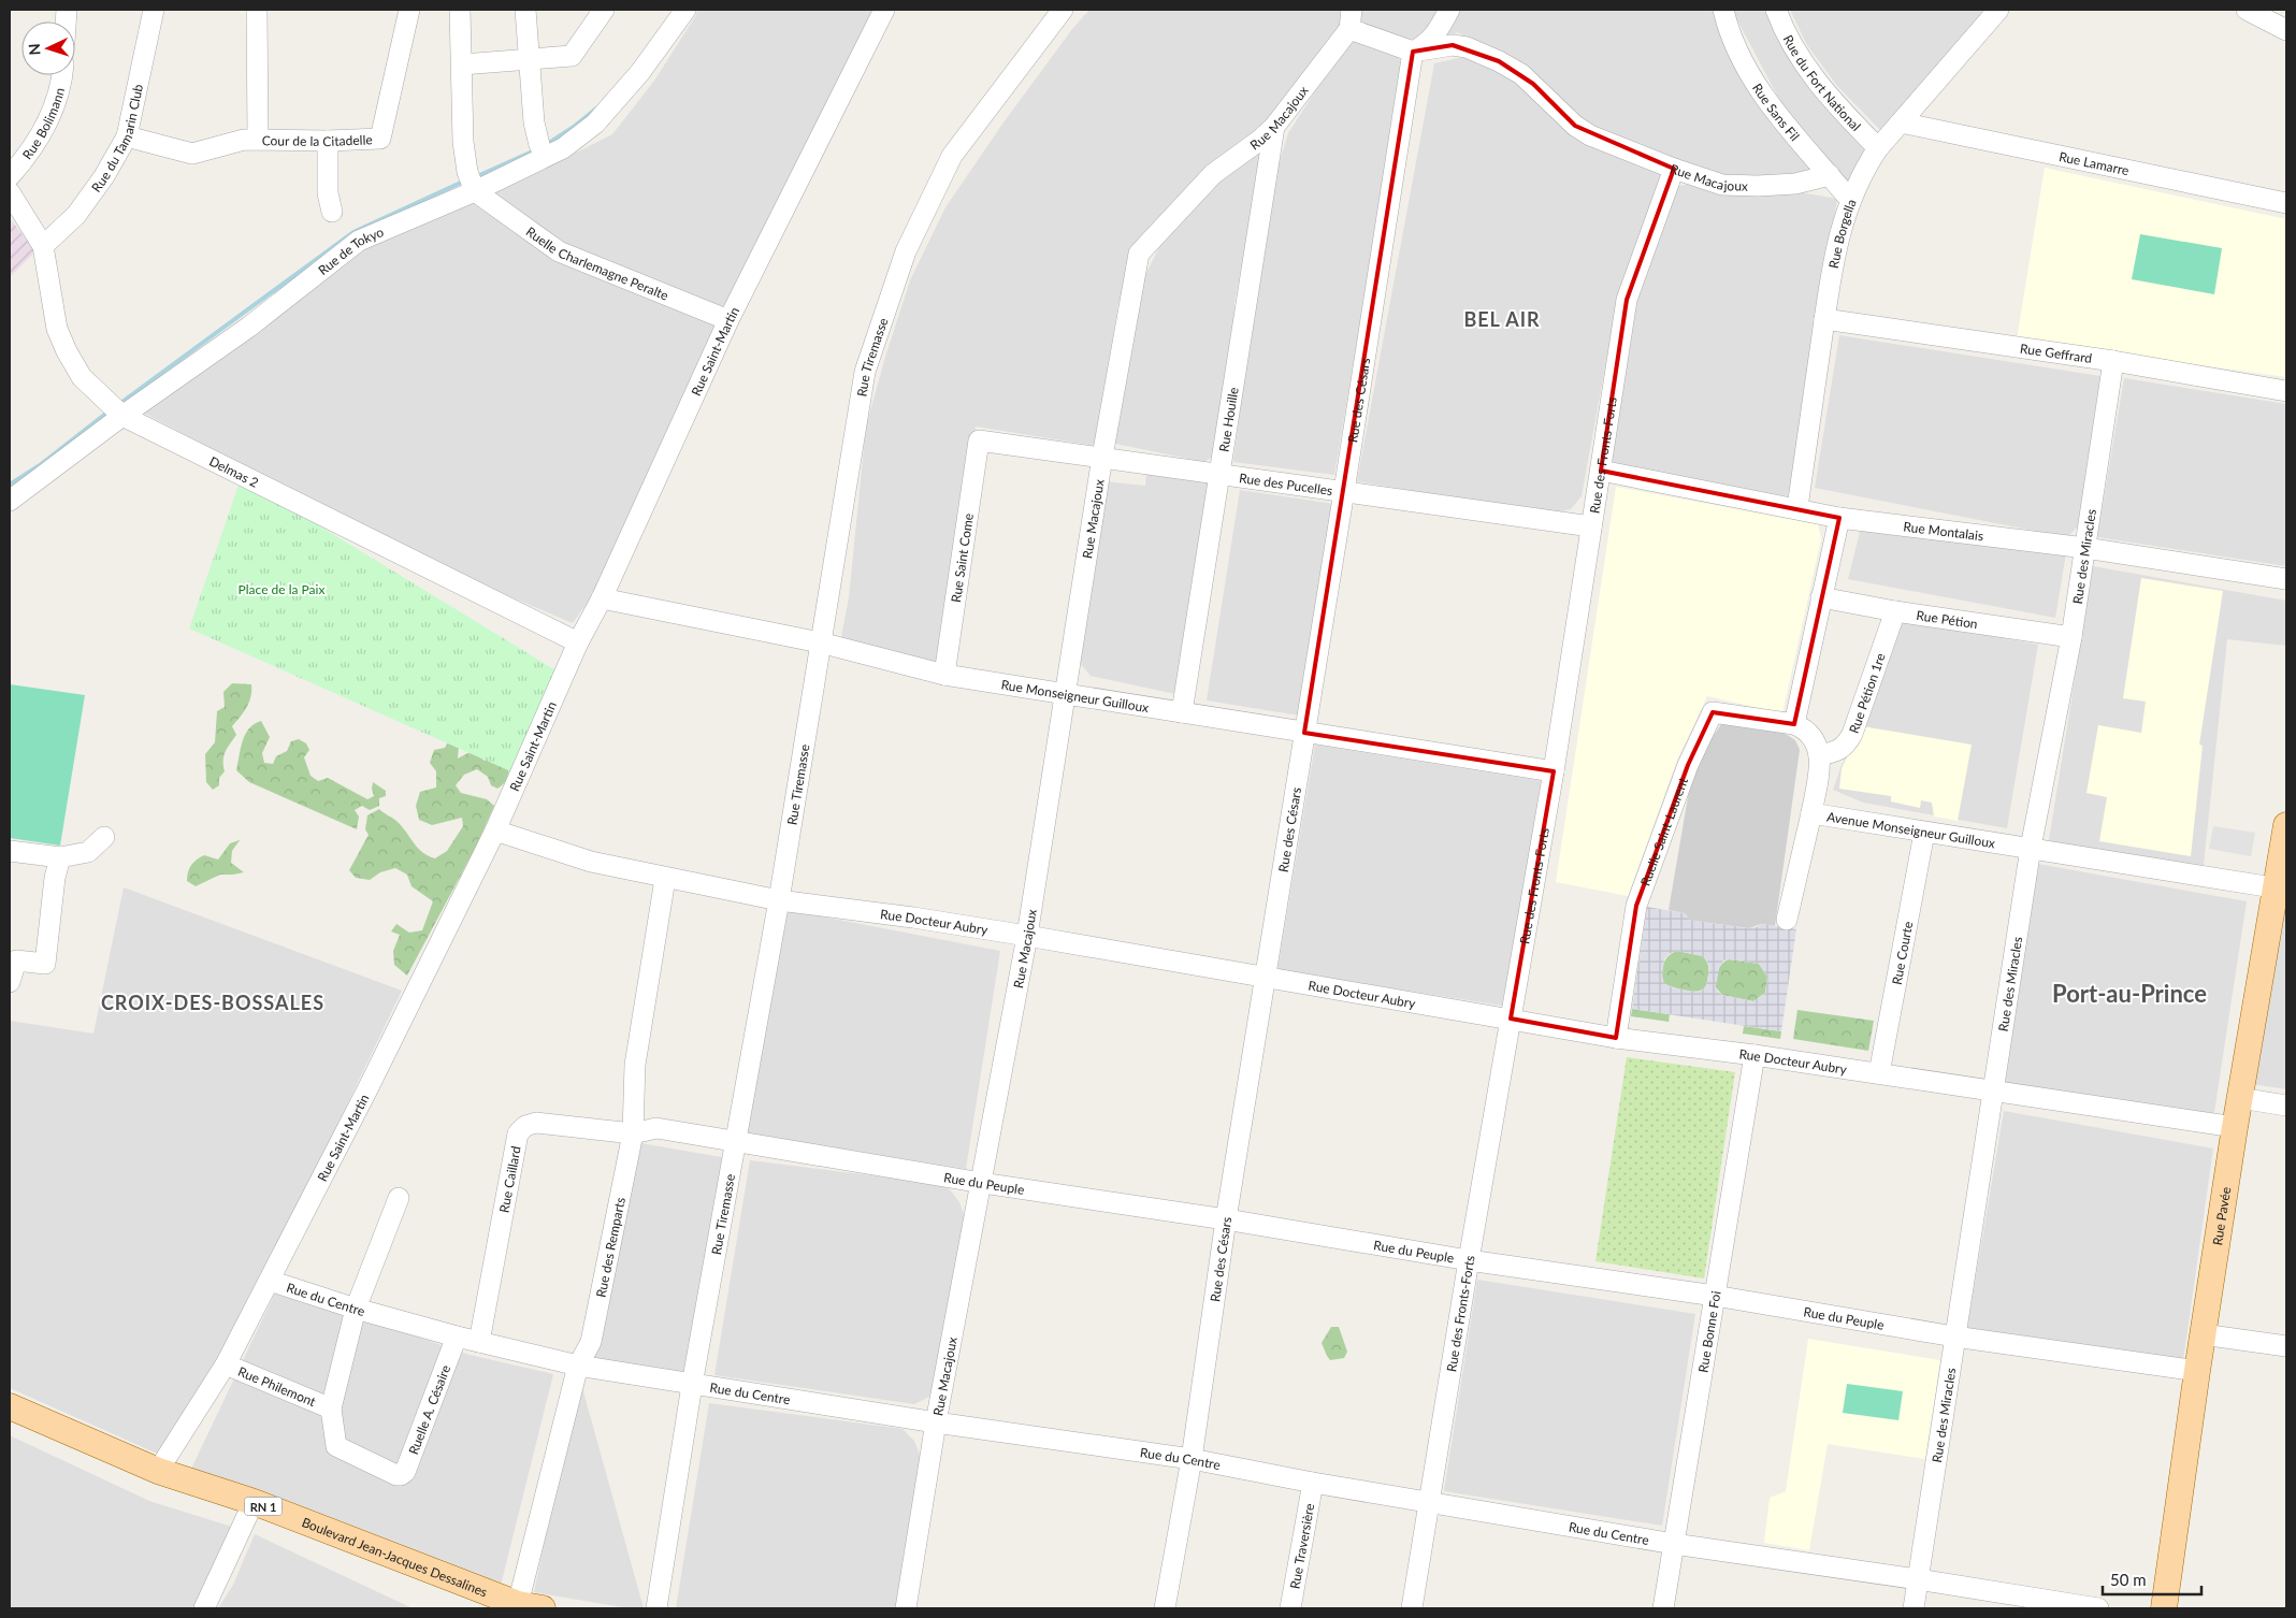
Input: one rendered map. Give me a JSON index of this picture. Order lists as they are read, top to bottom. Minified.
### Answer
{"streets":{"main road":["Rue Pavée","RN 1","Boulevard Jean-Jacques Dessalines"],"street":["Rue du Fort National","Rue Sans Fil","Rue Macajoux","Rue Bolimann","Rue du Tamarin Club","Cour de la Citadelle","Rue Lamarre","Rue Borgella","Rue de Tokyo","Ruelle Charlemagne Peralte","Rue Saint-Martin","Rue Geffrard","Rue Tiremasse","Rue des Césars","Rue Houille","Rue des Fronts-Forts","Delmas 2","Rue des Pucelles","Rue Montalais","Rue des Miracles","Rue Saint Come","Rue Pétion","Rue Pétion 1re","Rue Monseigneur Guilloux","Avenue Monseigneur Guilloux","Ruelle Saint-Laurent","Rue Docteur Aubry","Rue Courte","Rue Caillard","Rue du Peuple","Rue des Remparts","Rue du Centre","Rue Bonne Foi","Rue Philemont","Ruelle A. Césaire","Rue Traversière"]},"crossings":[["Rue du Fort National","Rue Borgella"],["Rue Sans Fil","Rue Macajoux"],["Rue Sans Fil","Rue Borgella"],["Rue Macajoux","Rue des Césars"],["Rue Macajoux","Rue Houille"],["Rue Macajoux","Rue des Fronts-Forts"],["Rue Macajoux","Rue des Pucelles"],["Rue Macajoux","Rue Monseigneur Guilloux"],["Rue Macajoux","Rue Docteur Aubry"],["Rue Macajoux","Rue du Peuple"],["Rue Macajoux","Rue du Centre"],["Rue du Tamarin Club","Cour de la Citadelle"],["Rue du Tamarin Club","Delmas 2"],["Rue Lamarre","Rue Borgella"],["Rue Borgella","Rue Geffrard"],["Rue Borgella","Rue Montalais"],["Rue de Tokyo","Ruelle Charlemagne Peralte"],["Rue de Tokyo","Delmas 2"],["Ruelle Charlemagne Peralte","Rue Saint-Martin"],["Rue Saint-Martin","Delmas 2"],["Rue Saint-Martin","Rue Monseigneur Guilloux"],["Rue Saint-Martin","Rue Docteur Aubry"],["Rue Saint-Martin","Rue du Centre"],["Rue Saint-Martin","Rue Philemont"],["Rue Saint-Martin","Boulevard Jean-Jacques Dessalines"],["Rue Geffrard","Rue des Miracles"],["Rue Tiremasse","Rue Monseigneur Guilloux"],["Rue Tiremasse","Rue Docteur Aubry"],["Rue Tiremasse","Rue du Peuple"],["Rue Tiremasse","Rue du Centre"],["Rue des Césars","Rue des Pucelles"],["Rue des Césars","Rue Monseigneur Guilloux"],["Rue des Césars","Rue Docteur Aubry"],["Rue des Césars","Rue du Peuple"],["Rue des Césars","Rue du Centre"],["Rue Houille","Rue des Pucelles"],["Rue Houille","Rue Monseigneur Guilloux"],["Rue des Fronts-Forts","Rue des Pucelles"],["Rue des Fronts-Forts","Rue Montalais"],["Rue des Fronts-Forts","Rue Monseigneur Guilloux"],["Rue des Fronts-Forts","Rue Docteur Aubry"],["Rue des Fronts-Forts","Rue du Peuple"],["Rue des Fronts-Forts","Rue du Centre"],["Rue des Pucelles","Rue Saint Come"],["Rue Montalais","Rue des Miracles"],["Rue des Miracles","Rue Pétion"],["Rue des Miracles","Avenue Monseigneur Guilloux"],["Rue des Miracles","Rue Docteur Aubry"],["Rue des Miracles","Rue du Peuple"],["Rue des Miracles","Rue du Centre"],["Rue Saint Come","Rue Monseigneur Guilloux"],["Rue Pétion","Rue Pétion 1re"],["Rue Pétion 1re","Avenue Monseigneur Guilloux"],["Avenue Monseigneur Guilloux","Rue Courte"],["Avenue Monseigneur Guilloux","Rue Pavée"],["Ruelle Saint-Laurent","Rue Docteur Aubry"],["Rue Docteur Aubry","Rue Courte"],["Rue Docteur Aubry","Rue Pavée"],["Rue Docteur Aubry","Rue des Remparts"],["Rue Docteur Aubry","Rue Bonne Foi"],["Rue Caillard","Rue du Peuple"],["Rue Caillard","Rue des Remparts"],["Rue Caillard","Rue du Centre"],["Rue du Peuple","Rue Pavée"],["Rue du Peuple","Rue des Remparts"],["Rue du Peuple","Rue Bonne Foi"],["Rue des Remparts","Rue du Centre"],["Rue des Remparts","Boulevard Jean-Jacques Dessalines"],["Rue du Centre","Rue Bonne Foi"],["Rue du Centre","Ruelle A. Césaire"],["Rue du Centre","Rue Traversière"],["Rue Philemont","Ruelle A. Césaire"]],"districts":["BEL AIR","Port-au-Prince","CROIX-DES-BOSSALES"],"parks":["Place de la Paix"],"scale_bar":"50 m","north":"left"}
